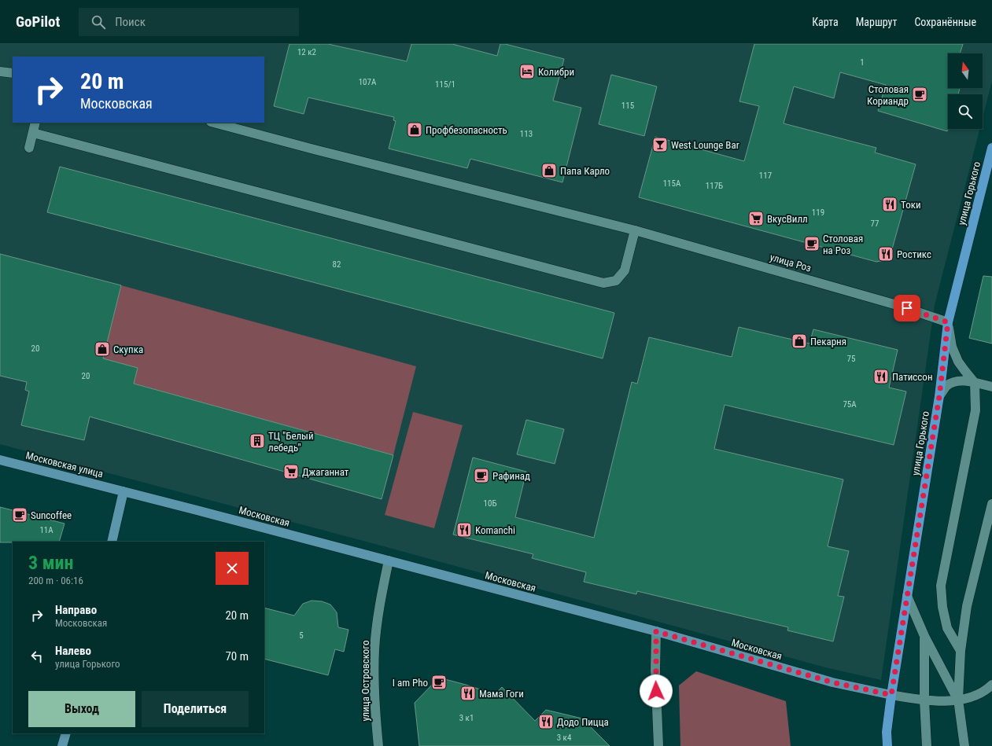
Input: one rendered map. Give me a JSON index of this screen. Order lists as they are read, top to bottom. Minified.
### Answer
{"streets":{"main road":["улица Горького","Московская улица","Московская"],"street":["улица Роз","улица Островского"]},"crossings":[["улица Горького","улица Роз"],["улица Горького","Московская"],["Московская улица","Московская"],["Московская","улица Островского"]],"places":{"hotel":["Колибри"],"cafe":["Столовая Кориандр","Столовая на Роз","Рафинад","Suncoffee","I am Pho"],"shop":["Профбезопасность","Папа Карло","Пекарня","Скупка"],"bar":["West Lounge Bar"],"restaurant":["Токи","Ростикс","Патиссон","Komanchi","Мама Гоги","Додо Пицца"],"supermarket":["ВкусВилл","Джаганнат"],"building":["ТЦ \"Белый лебедь\""]},"house_numbers":["12 к2","1","107А","115/1","115","113","117","115А","117Б","119","77","82","20","75","20","75А","10Б","11А","5","3 к1","3 к4"],"north":"top","page":{"header":"GoPilot","search":"Поиск","nav":["Карта","Маршрут","Сохранённые"],"turn":["20 m","Московская"],"heading":["3 мин","200 m · 06:16"],"list":[{"name":"Направо","note":"Московская","value":"20 m"},{"name":"Налево","note":"улица Горького","value":"70 m"}],"buttons":["Выход","Поделиться"]}}
